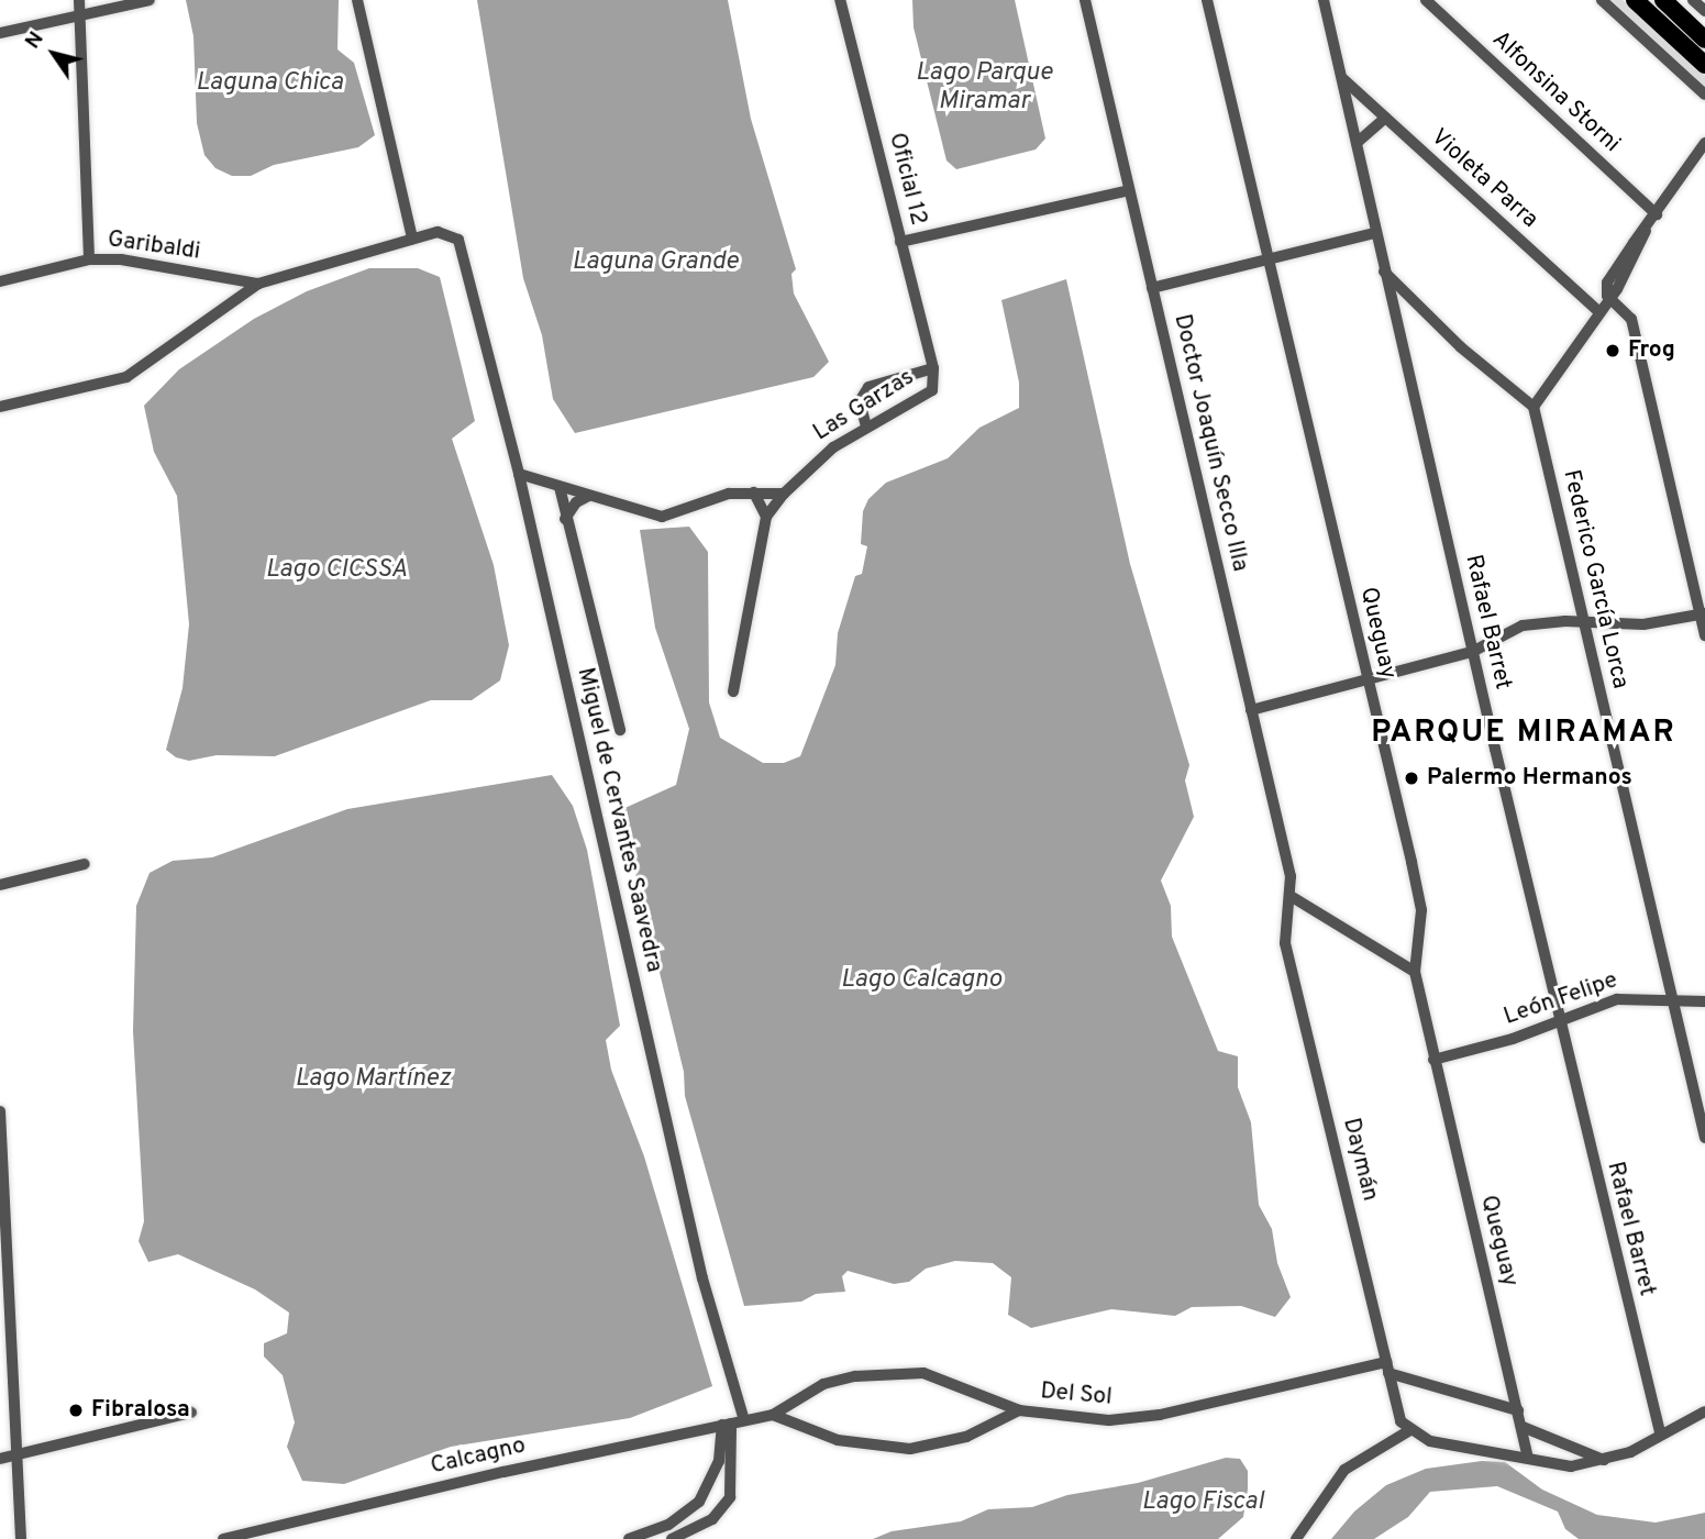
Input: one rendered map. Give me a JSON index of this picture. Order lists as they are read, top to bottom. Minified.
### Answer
{"streets":{"street":["Alfonsina Storni","Oficial 12","Violeta Parra","Garibaldi","Las Garzas","Doctor Joaquín Secco Illa","Federico García Lorca","Rafael Barret","Queguay","Miguel de Cervantes Saavedra","León Felipe","Daymán","Del Sol","Calcagno"]},"crossings":[["Oficial 12","Las Garzas"],["Violeta Parra","Rafael Barret"],["Doctor Joaquín Secco Illa","Daymán"],["Federico García Lorca","León Felipe"],["Rafael Barret","León Felipe"],["Queguay","León Felipe"],["Miguel de Cervantes Saavedra","Del Sol"],["Miguel de Cervantes Saavedra","Calcagno"],["Daymán","Del Sol"],["Del Sol","Calcagno"]],"districts":["PARQUE MIRAMAR"],"water":["Lago Parque Miramar","Laguna Chica","Laguna Grande","Lago CICSSA","Lago Calcagno","Lago Martínez","Lago Fiscal"],"places":["Frog","Palermo Hermanos","Fibralosa"],"north":"top left"}
